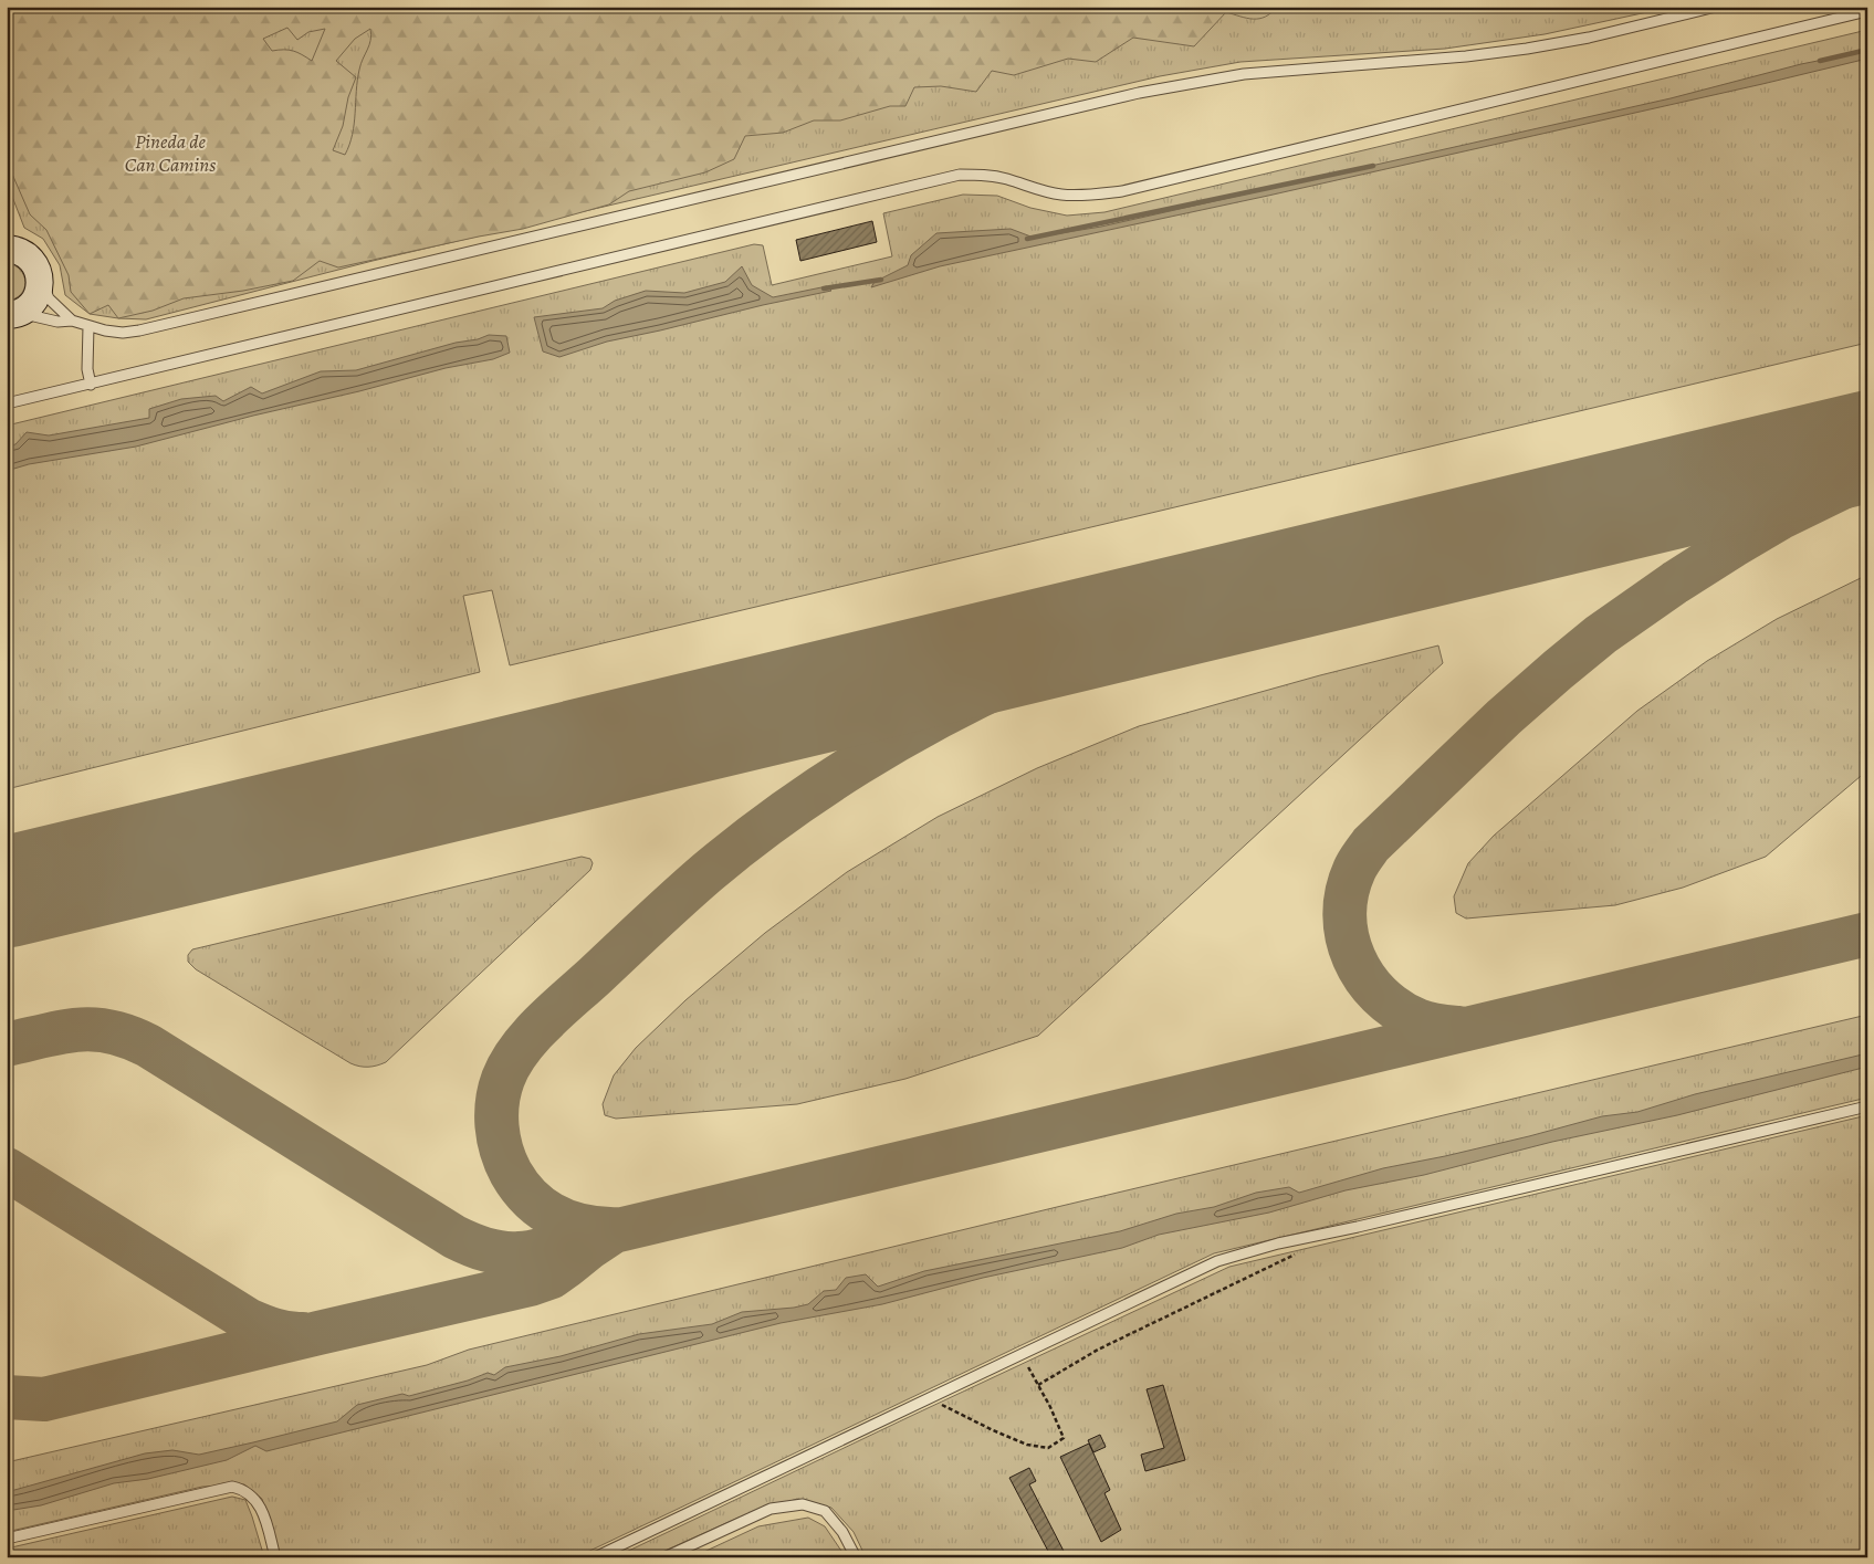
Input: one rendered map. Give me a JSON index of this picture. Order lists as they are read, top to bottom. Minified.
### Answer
{"parks":["Pineda de Can Camins"]}
